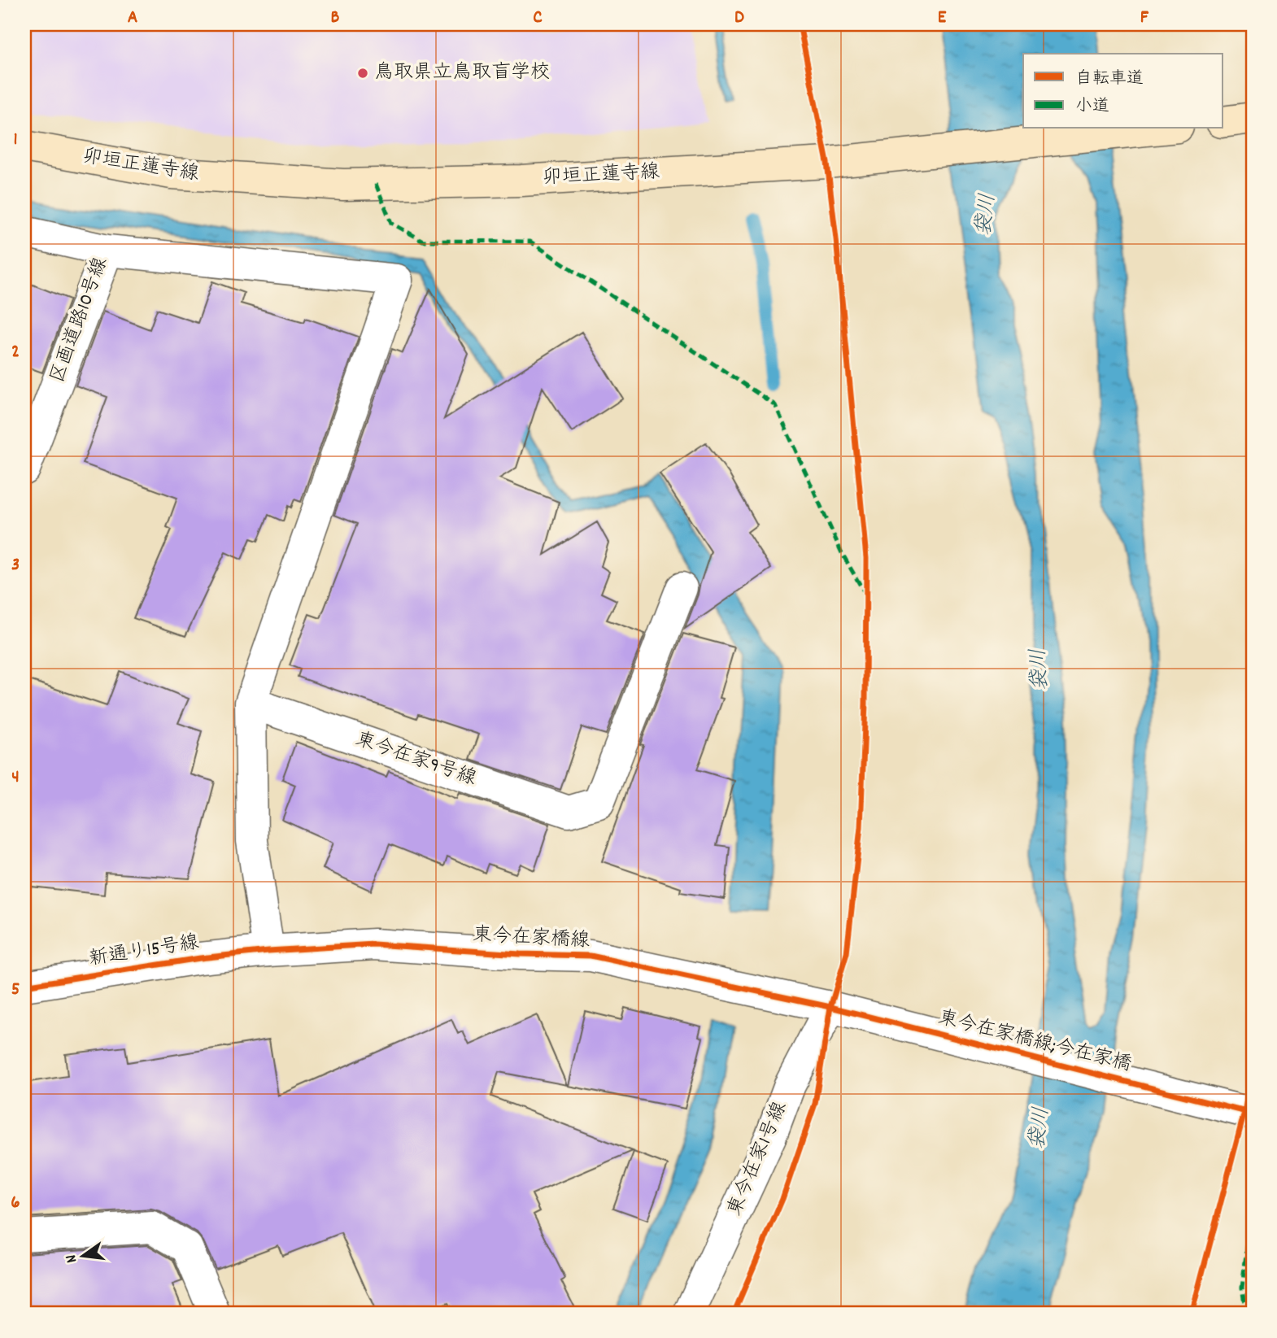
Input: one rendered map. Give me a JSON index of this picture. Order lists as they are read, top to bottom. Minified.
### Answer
{"streets":{"main road":["卯垣正蓮寺線"],"street":["区画道路10号線","東今在家9号線","東今在家橋線","新通り15号線","東今在家橋線;今在家橋","東今在家1号線"]},"crossings":[["東今在家橋線","新通り15号線"],["東今在家橋線","東今在家橋線;今在家橋"],["東今在家橋線","東今在家1号線"],["東今在家橋線;今在家橋","東今在家1号線"]],"water":["袋川"],"places":["鳥取県立鳥取盲学校"],"legend":["自転車道","小道"],"north":"left","grid":{"columns":["A","B","C","D","E","F"],"rows":["1","2","3","4","5","6"]}}
